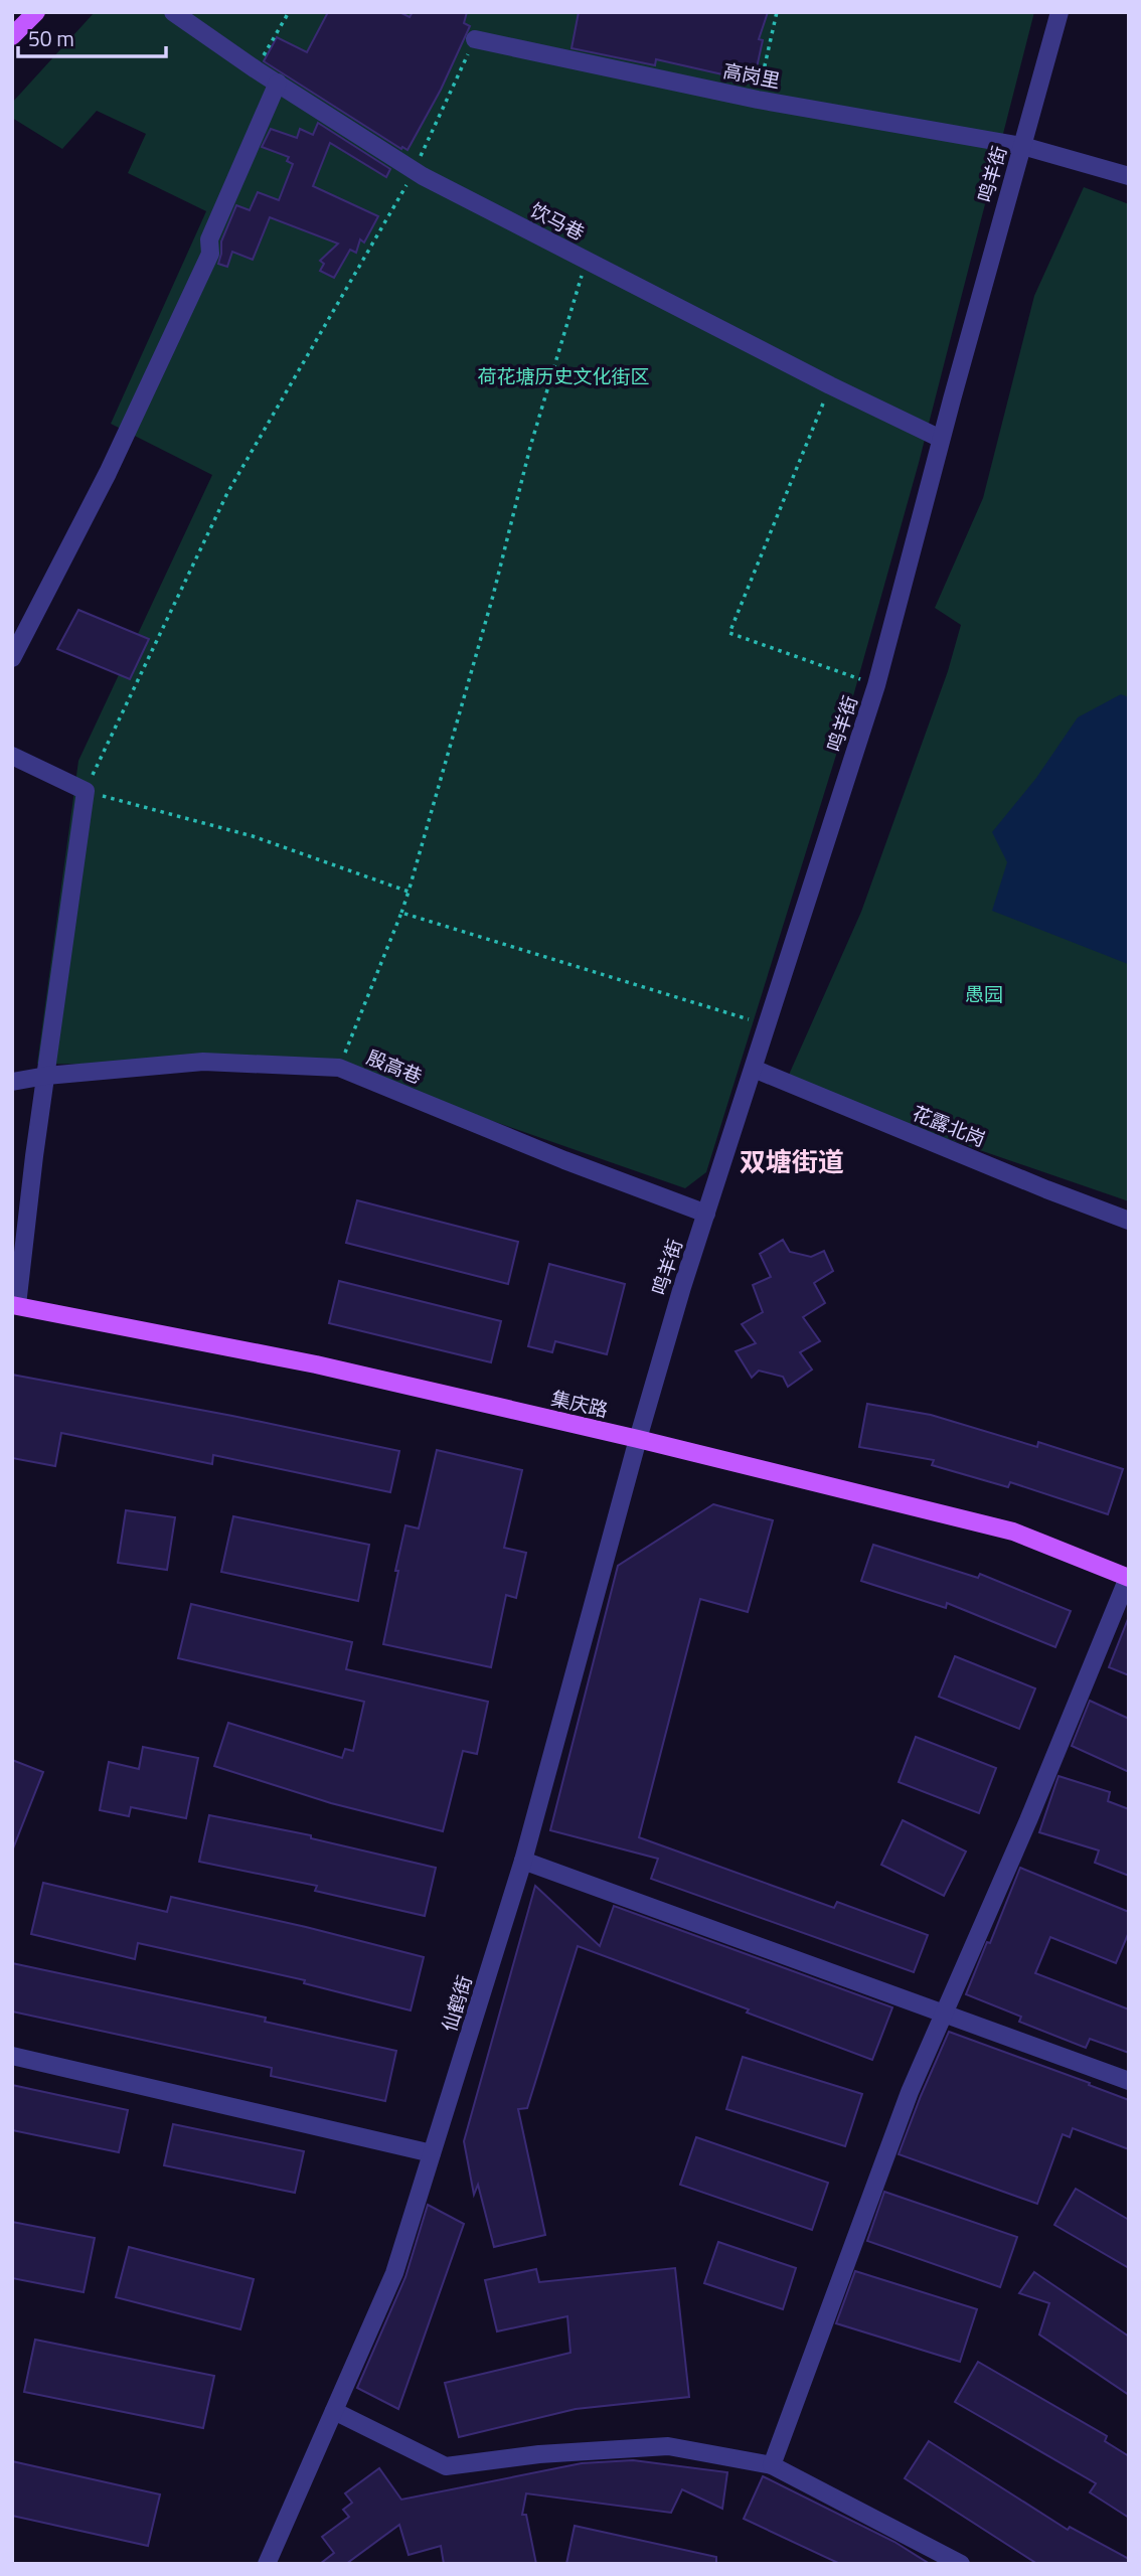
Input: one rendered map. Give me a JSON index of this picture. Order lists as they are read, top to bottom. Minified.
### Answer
{"streets":{"main road":["集庆路"],"street":["高岗里","鸣羊街","饮马巷","殷高巷","花露北岗","仙鹤街"]},"crossings":[["高岗里","鸣羊街"],["鸣羊街","饮马巷"],["鸣羊街","殷高巷"],["鸣羊街","花露北岗"],["鸣羊街","集庆路"],["鸣羊街","仙鹤街"],["集庆路","仙鹤街"]],"districts":["双塘街道"],"parks":["荷花塘历史文化街区","愚园"],"scale_bar":"50 m"}
